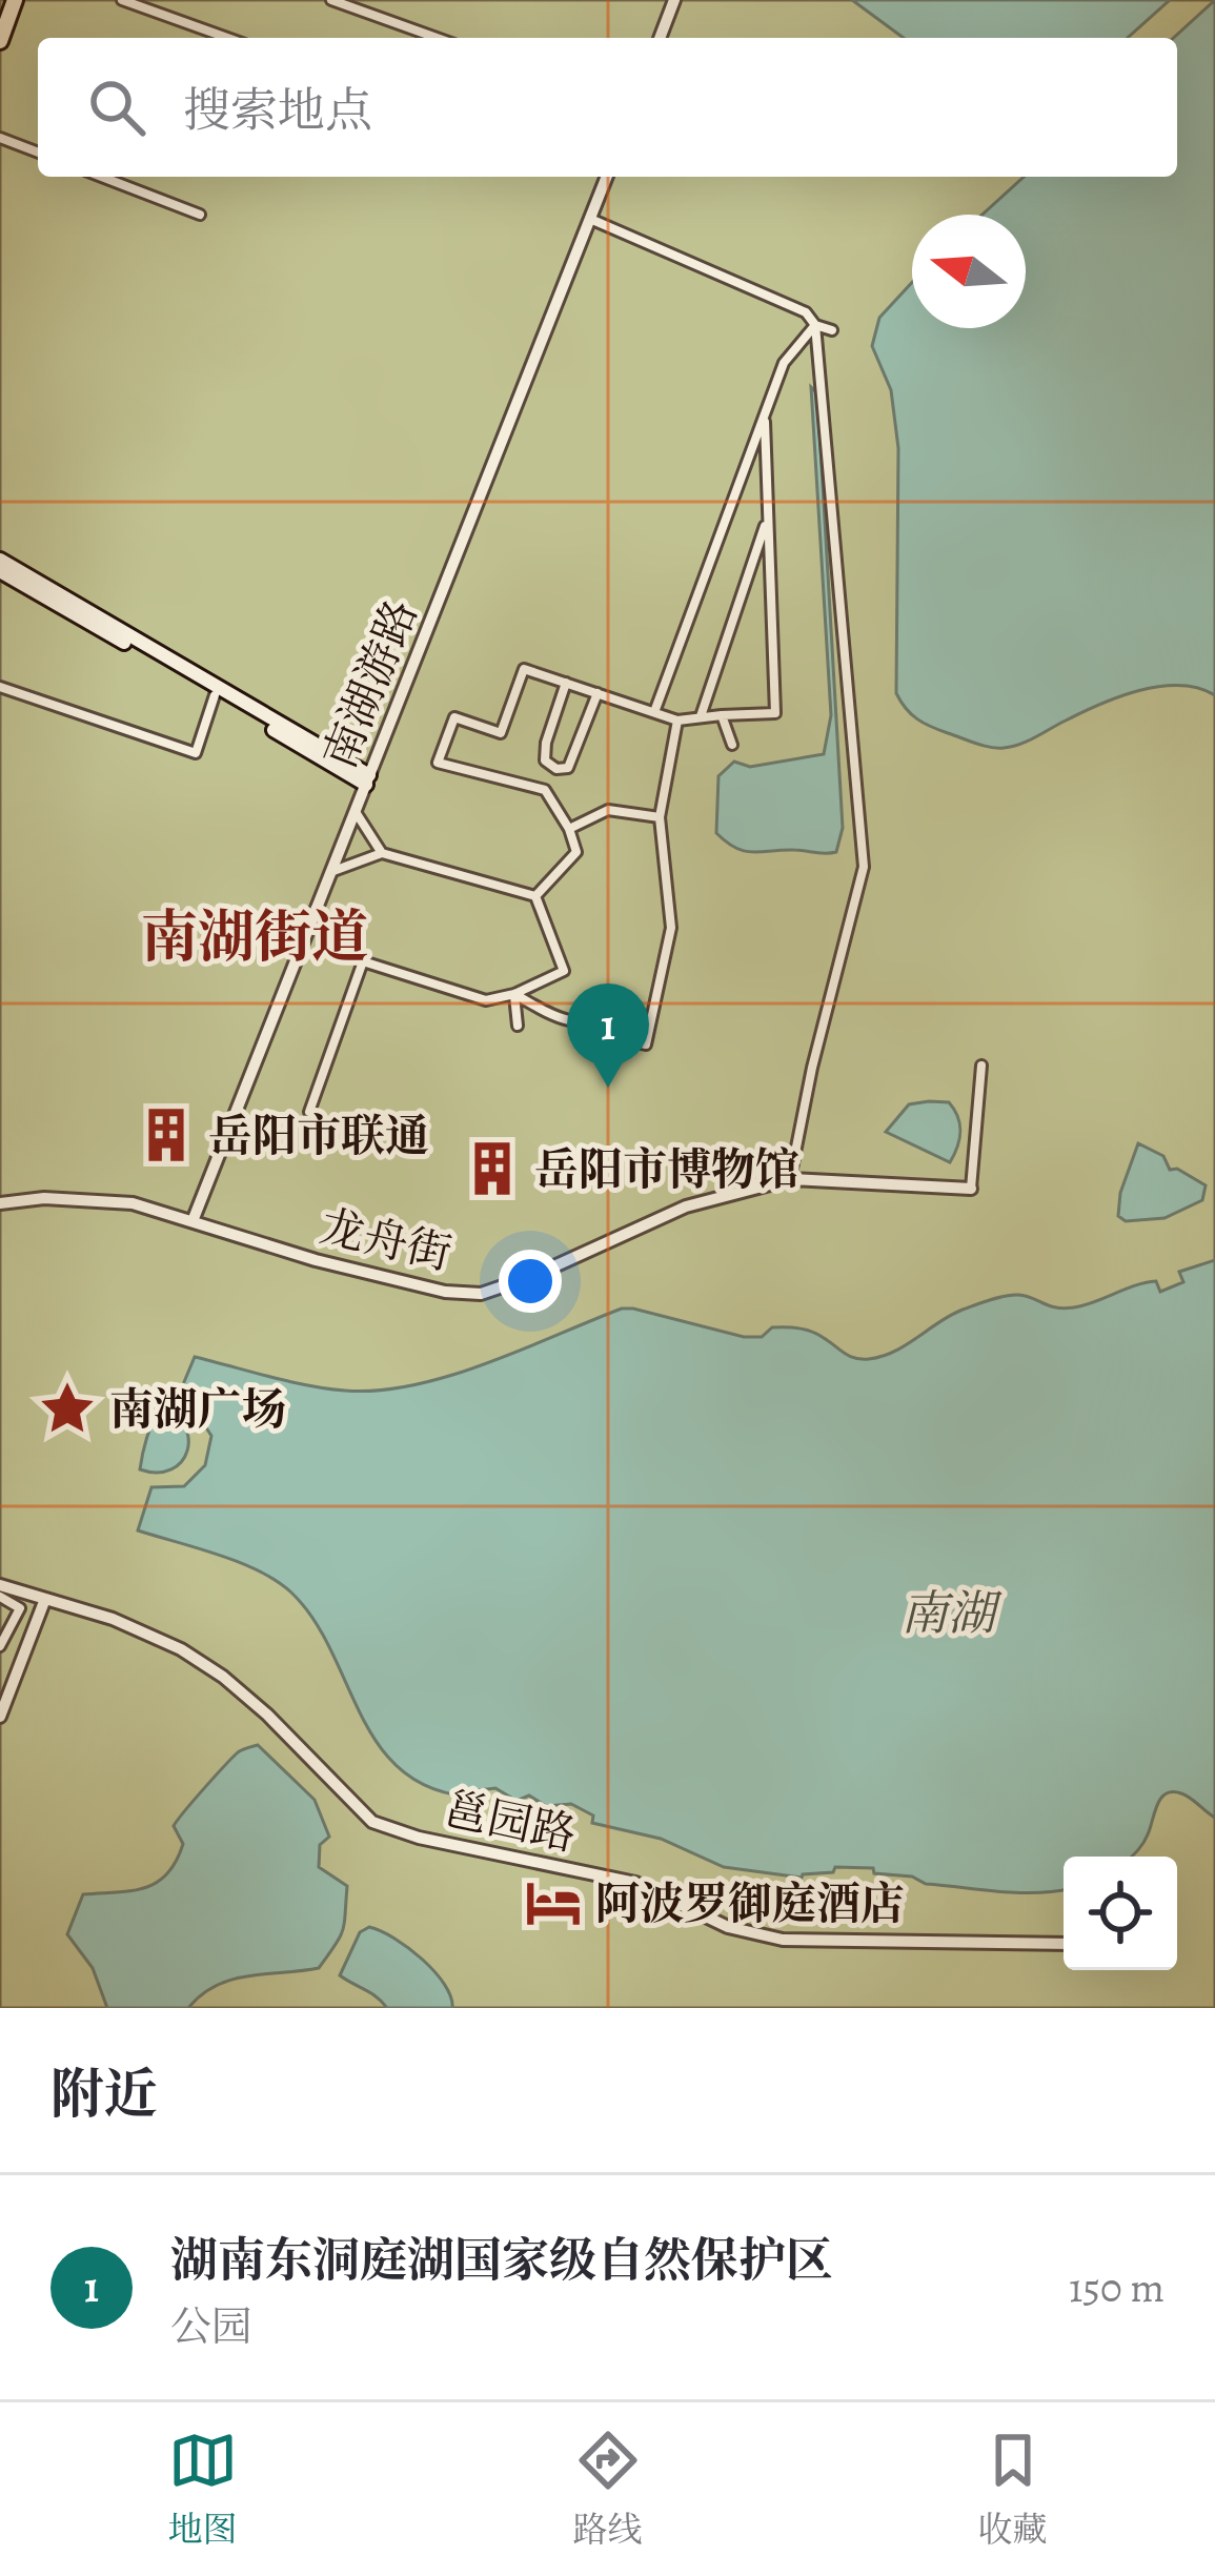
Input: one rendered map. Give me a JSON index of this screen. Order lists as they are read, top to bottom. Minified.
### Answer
{"streets":{"street":["南湖游路","龙舟街","邕园路"]},"crossings":[["南湖游路","龙舟街"]],"districts":["南湖街道"],"water":["南湖"],"places":{"building":["岳阳市联通","岳阳市博物馆"],"place":["南湖广场"],"hotel":["阿波罗御庭酒店"]},"north":"left","page":{"search":"搜索地点","pins":"1","heading":"附近","list":[{"mark":"1","name":"湖南东洞庭湖国家级自然保护区","note":"公园","value":"150 m"}],"nav":["地图","路线","收藏"]}}
